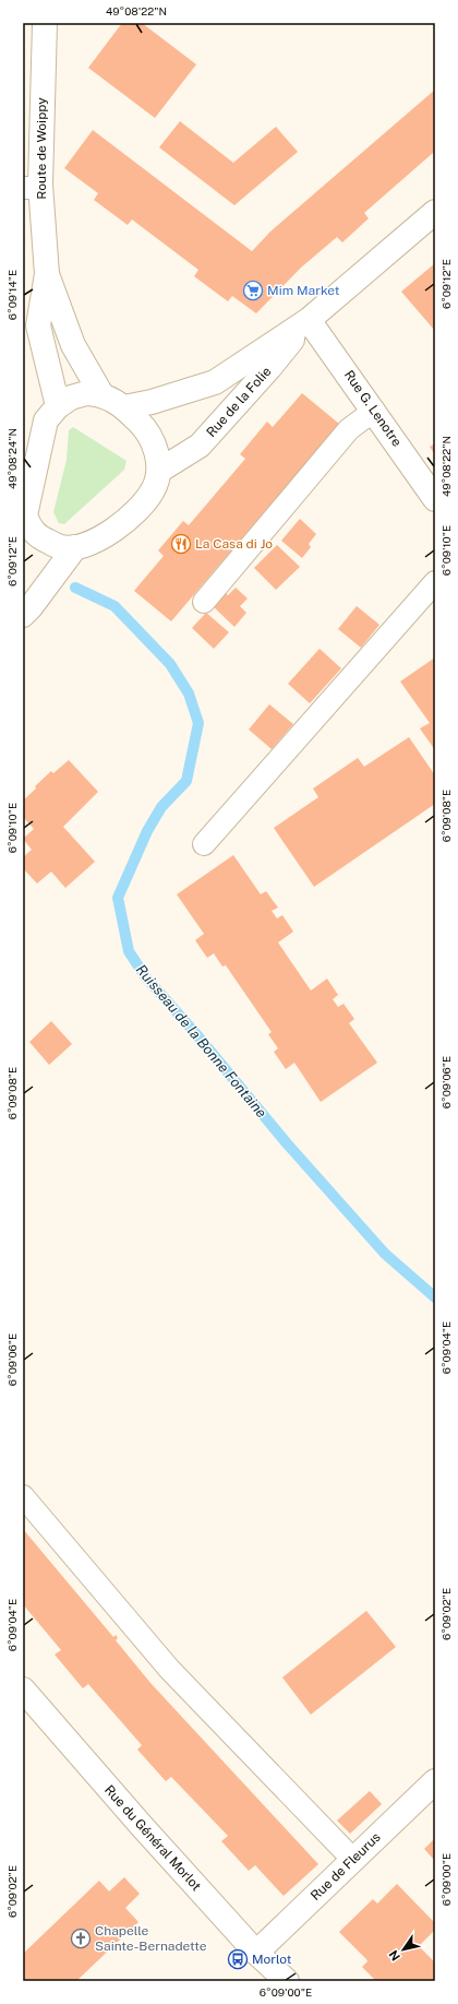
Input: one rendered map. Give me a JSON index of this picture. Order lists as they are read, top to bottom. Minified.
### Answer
{"streets":{"street":["Route de Woippy","Rue de la Folie","Rue G. Lenotre","Rue du Général Morlot","Rue de Fleurus"]},"crossings":[["Route de Woippy","Rue de la Folie"],["Rue de la Folie","Rue G. Lenotre"],["Rue du Général Morlot","Rue de Fleurus"]],"water":["Ruisseau de la Bonne Fontaine"],"places":{"supermarket":["Mim Market"],"restaurant":["La Casa di Jo"],"church":["Chapelle Sainte-Bernadette"],"bus stop":["Morlot"]},"north":"bottom left","coordinates":["49°08'22\"N","6°09'12\"E","6°09'14\"E","49°08'24\"N","6°09'10\"E","6°09'08\"E","6°09'06\"E","6°09'04\"E","6°09'02\"E","6°09'00\"E"]}
